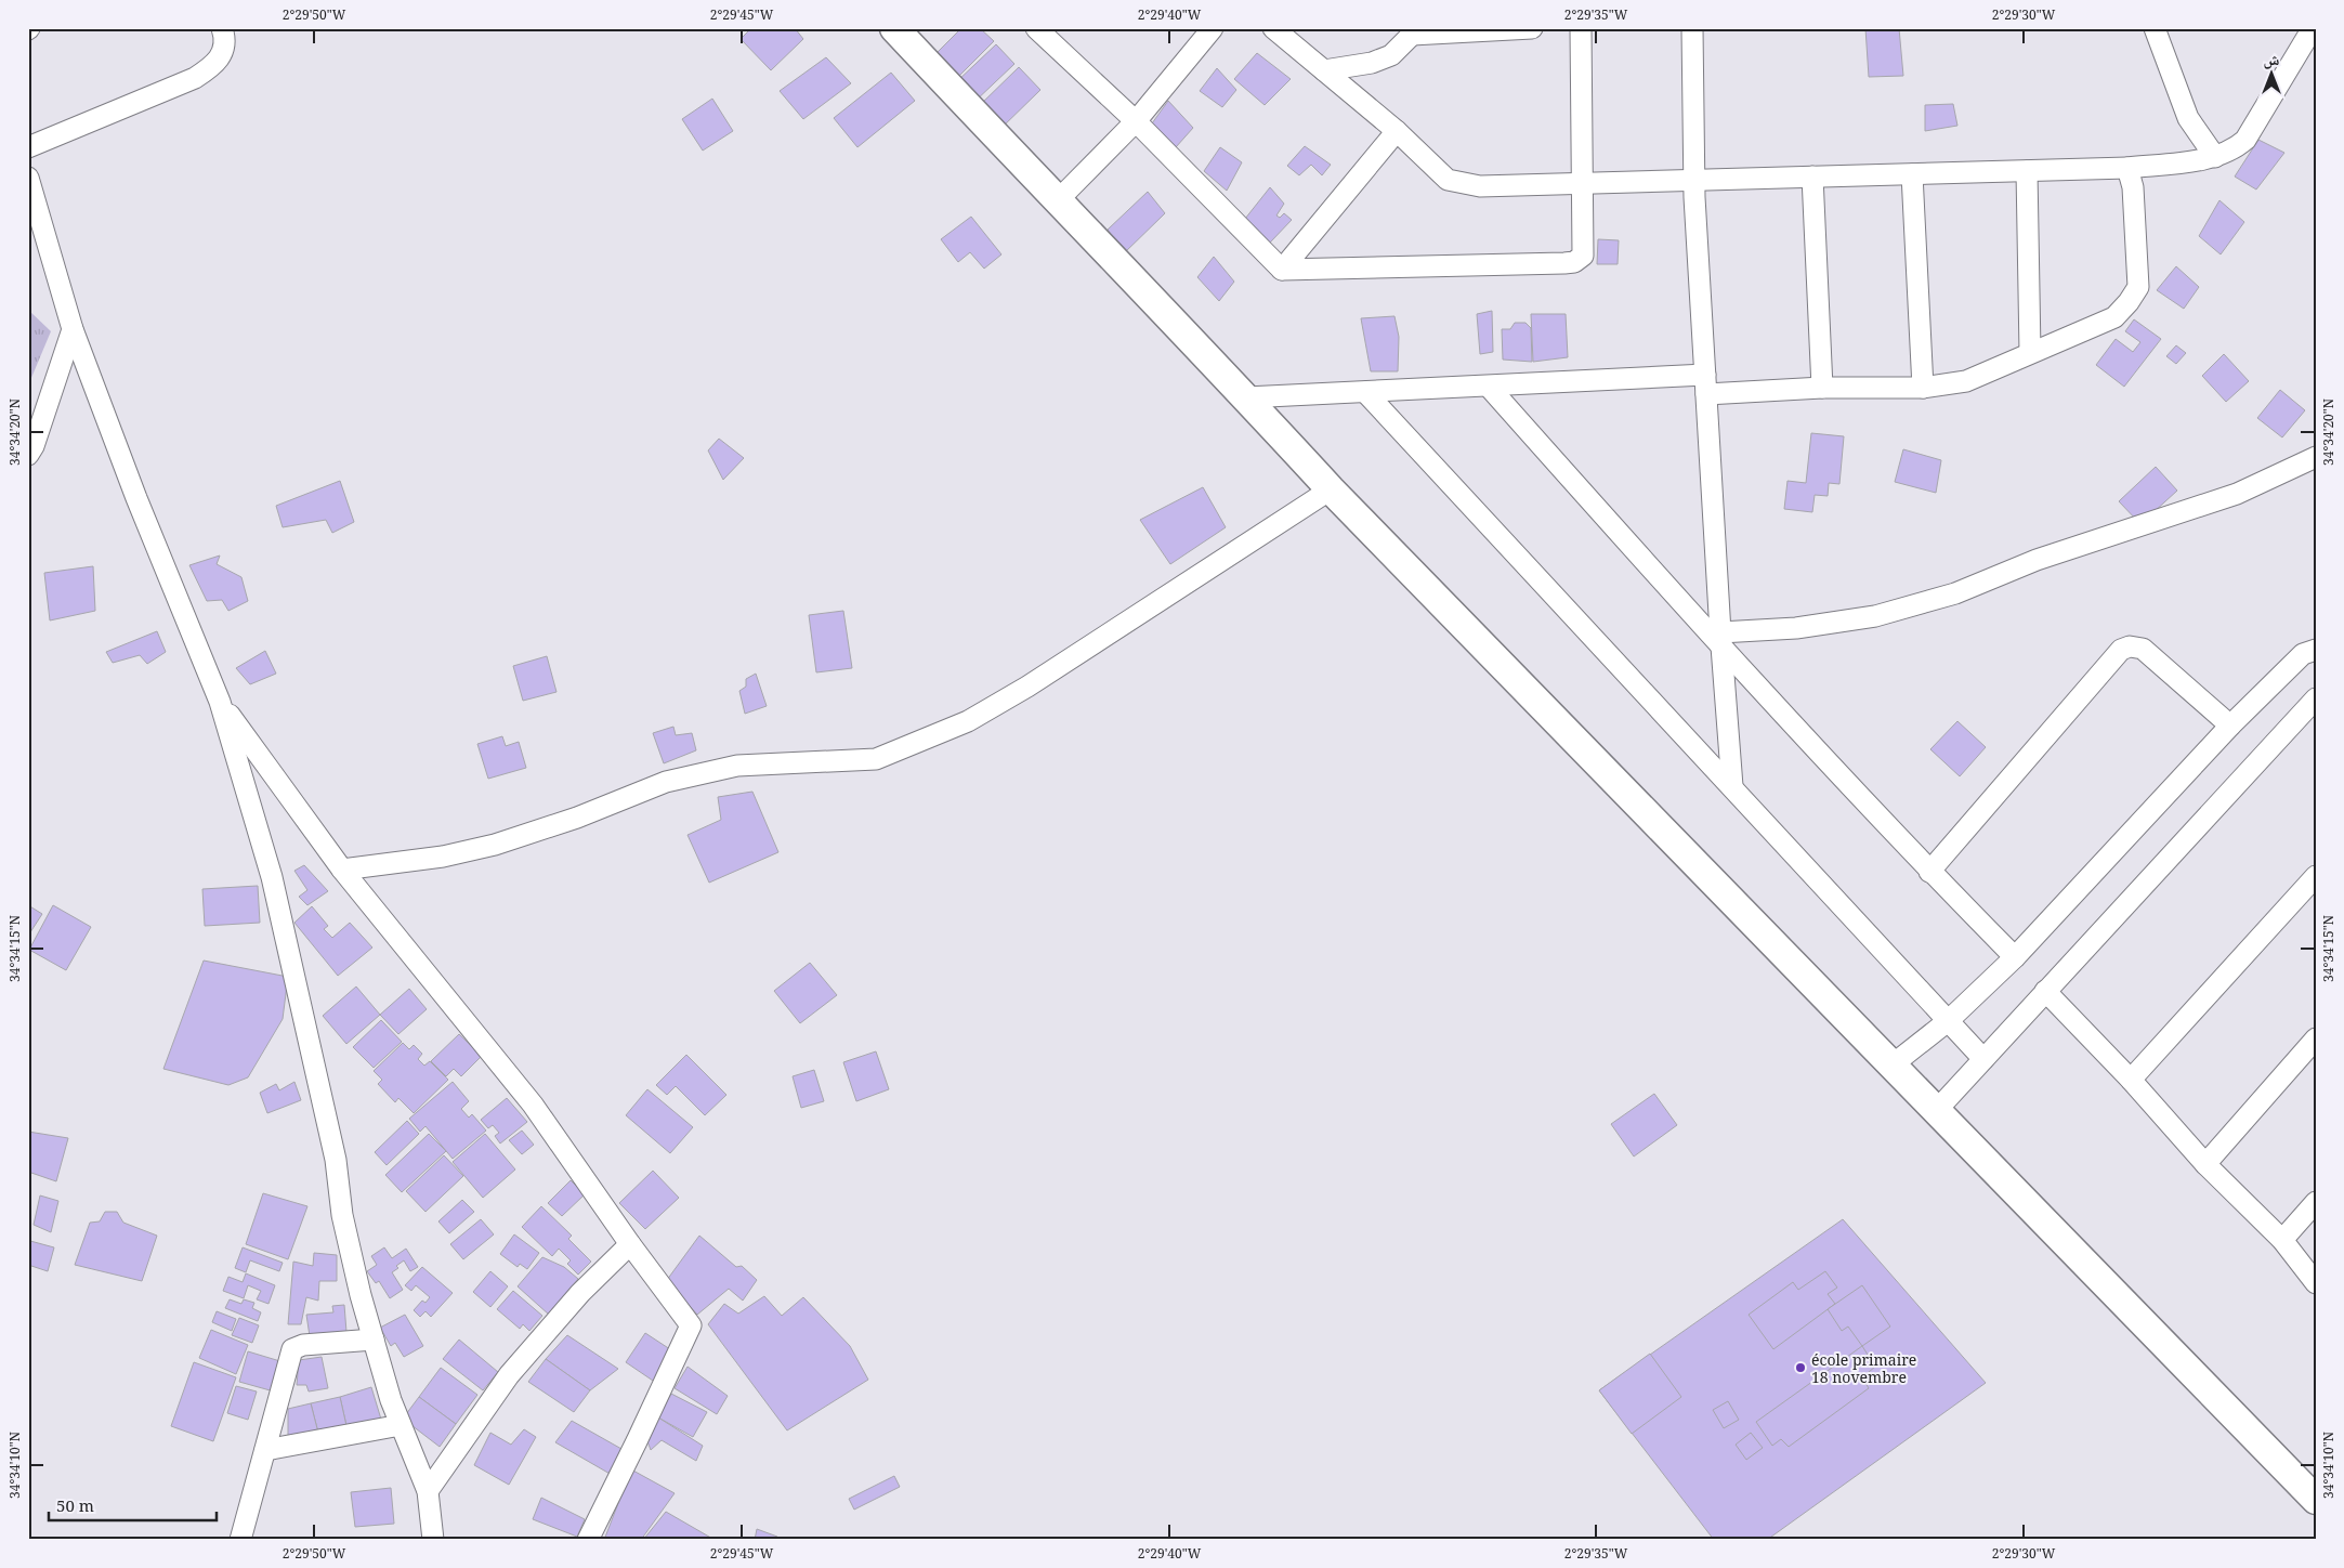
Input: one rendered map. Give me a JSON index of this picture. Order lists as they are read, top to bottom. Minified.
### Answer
{"places":["école primaire 18 novembre"],"scale_bar":"50 m","north":"top","coordinates":["2°29'50\"W","2°29'45\"W","2°29'40\"W","2°29'35\"W","2°29'30\"W","34°34'20\"N","34°34'15\"N","34°34'10\"N"]}
